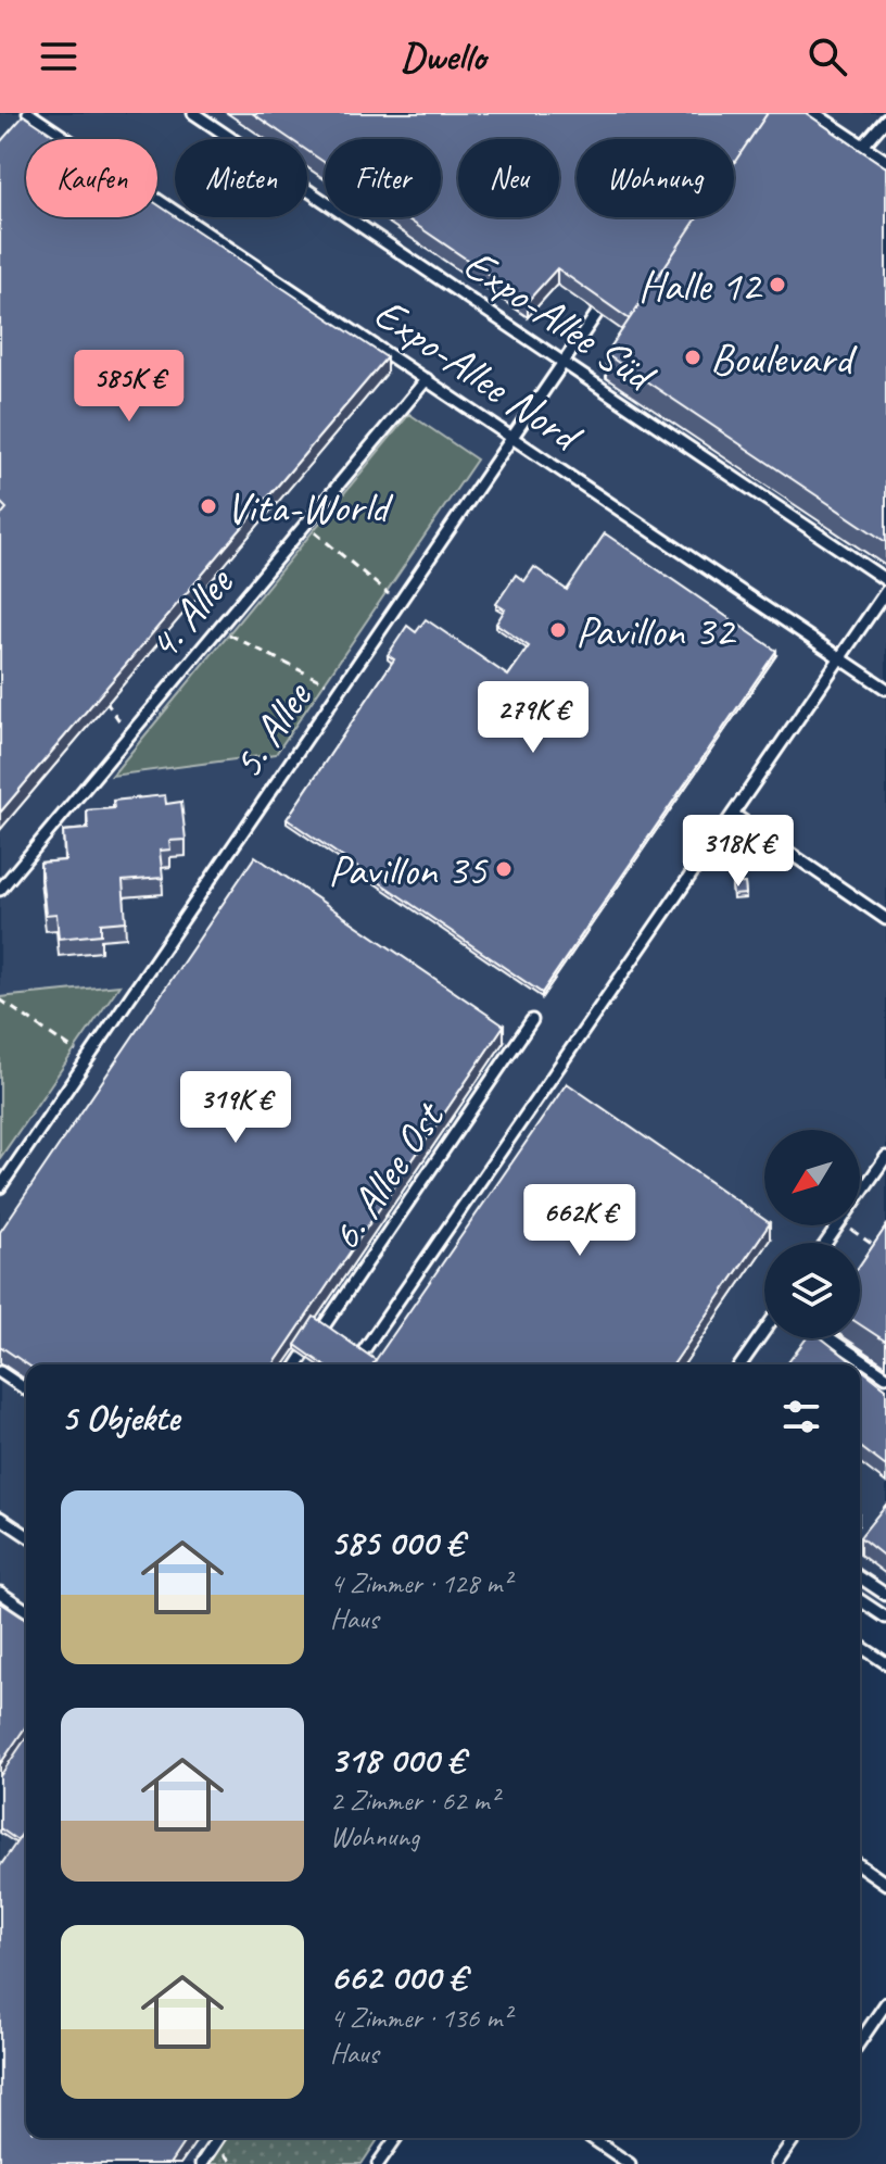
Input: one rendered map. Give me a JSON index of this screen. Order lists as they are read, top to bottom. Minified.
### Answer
{"streets":{"lane":["Expo-Allee Süd","Expo-Allee Nord","4. Allee","5. Allee","6. Allee Ost"]},"crossings":[["Expo-Allee Süd","5. Allee"],["Expo-Allee Nord","4. Allee"],["Expo-Allee Nord","5. Allee"]],"places":["Halle 12","Boulevard","Vita-World","Pavillon 32","Pavillon 35"],"north":"bottom left","page":{"header":"Dwello","chip":["Kaufen","Mieten","Filter","Neu","Wohnung"],"price":["585K €","279K €","318K €","319K €","662K €"],"heading":"5 Objekte","list":[{"name":"585 000 €","note":"4 Zimmer · 128 m² · Haus"},{"name":"318 000 €","note":"2 Zimmer · 62 m² · Wohnung"},{"name":"662 000 €","note":"4 Zimmer · 136 m² · Haus"}]}}
